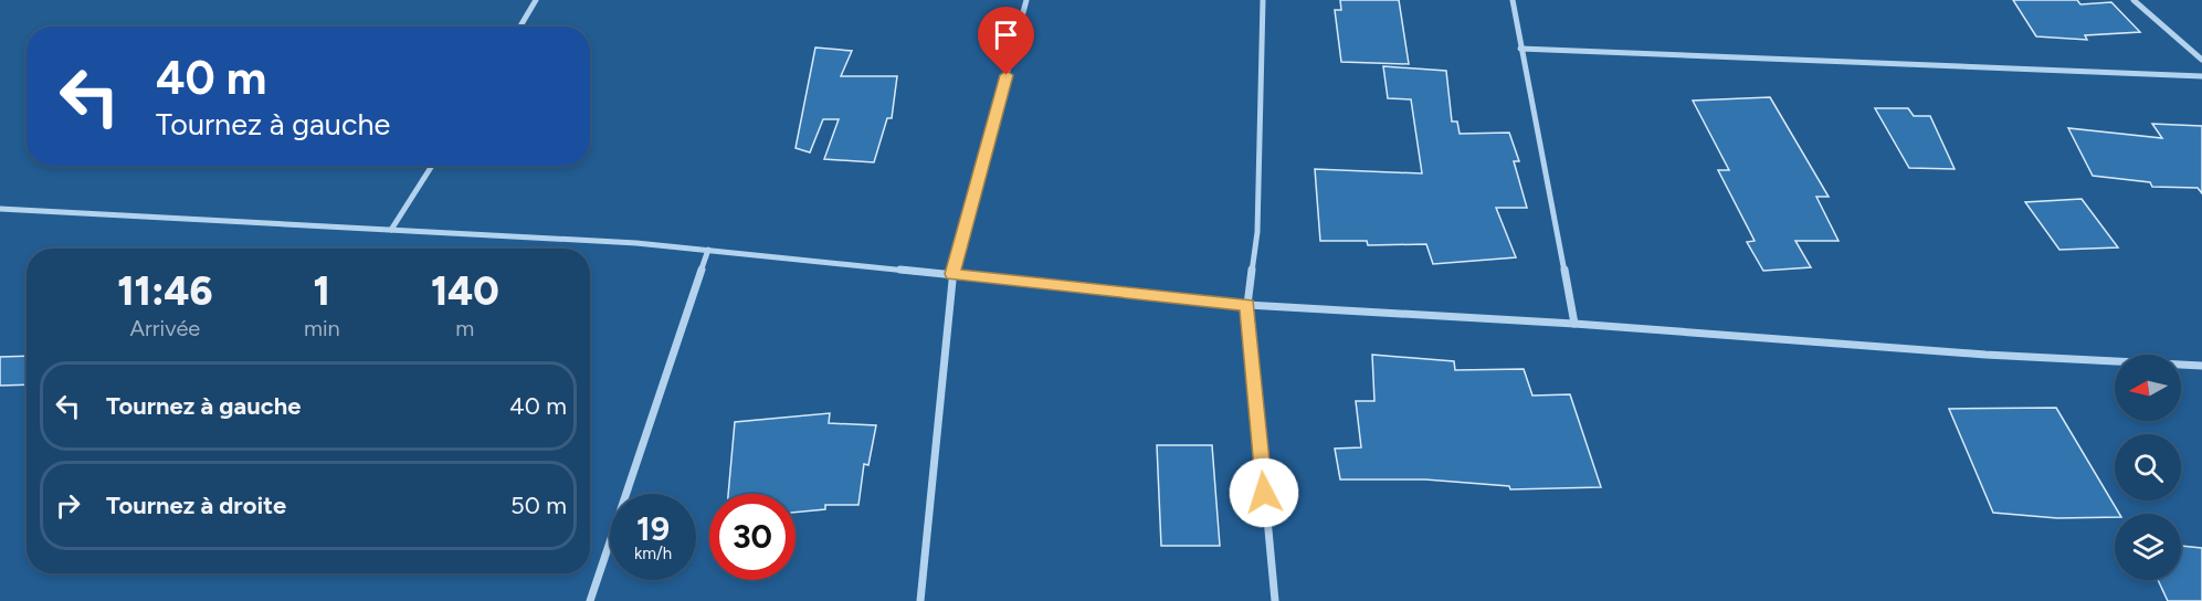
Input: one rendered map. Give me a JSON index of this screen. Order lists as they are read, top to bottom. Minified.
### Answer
{"north":"left","page":{"turn":["40 m","Tournez à gauche"],"eta":["11:46","Arrivée","1","min","140","m"],"list":[{"name":"Tournez à gauche","value":"40 m"},{"name":"Tournez à droite","value":"50 m"}],"speed":"19 km/h","limit":"30"}}
